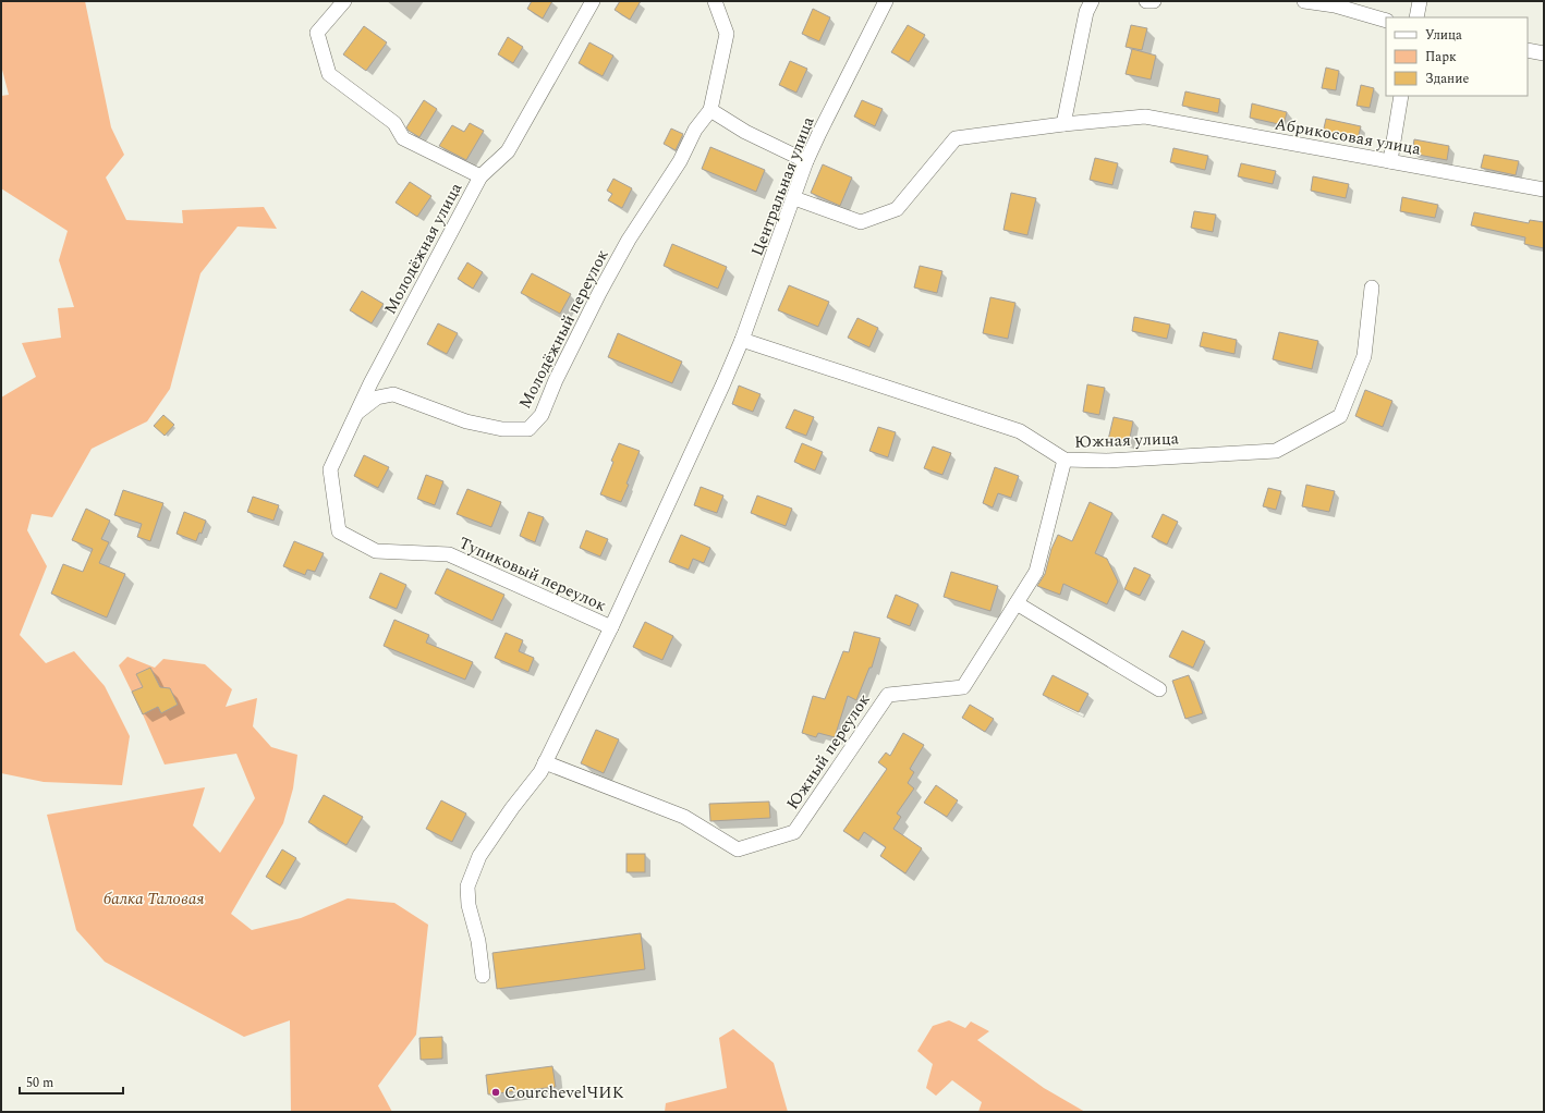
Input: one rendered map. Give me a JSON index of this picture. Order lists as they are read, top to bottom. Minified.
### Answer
{"streets":{"street":["Абрикосовая улица","Центральная улица","Молодёжная улица","Молодёжный переулок","Южная улица","Тупиковый переулок","Южный переулок"]},"crossings":[["Абрикосовая улица","Центральная улица"],["Центральная улица","Южная улица"],["Центральная улица","Тупиковый переулок"],["Центральная улица","Южный переулок"],["Молодёжная улица","Молодёжный переулок"],["Молодёжная улица","Тупиковый переулок"],["Южная улица","Южный переулок"]],"parks":["балка Таловая"],"places":["CourсhevelЧИК"],"legend":["Улица","Парк","Здание"],"scale_bar":"50 m"}
